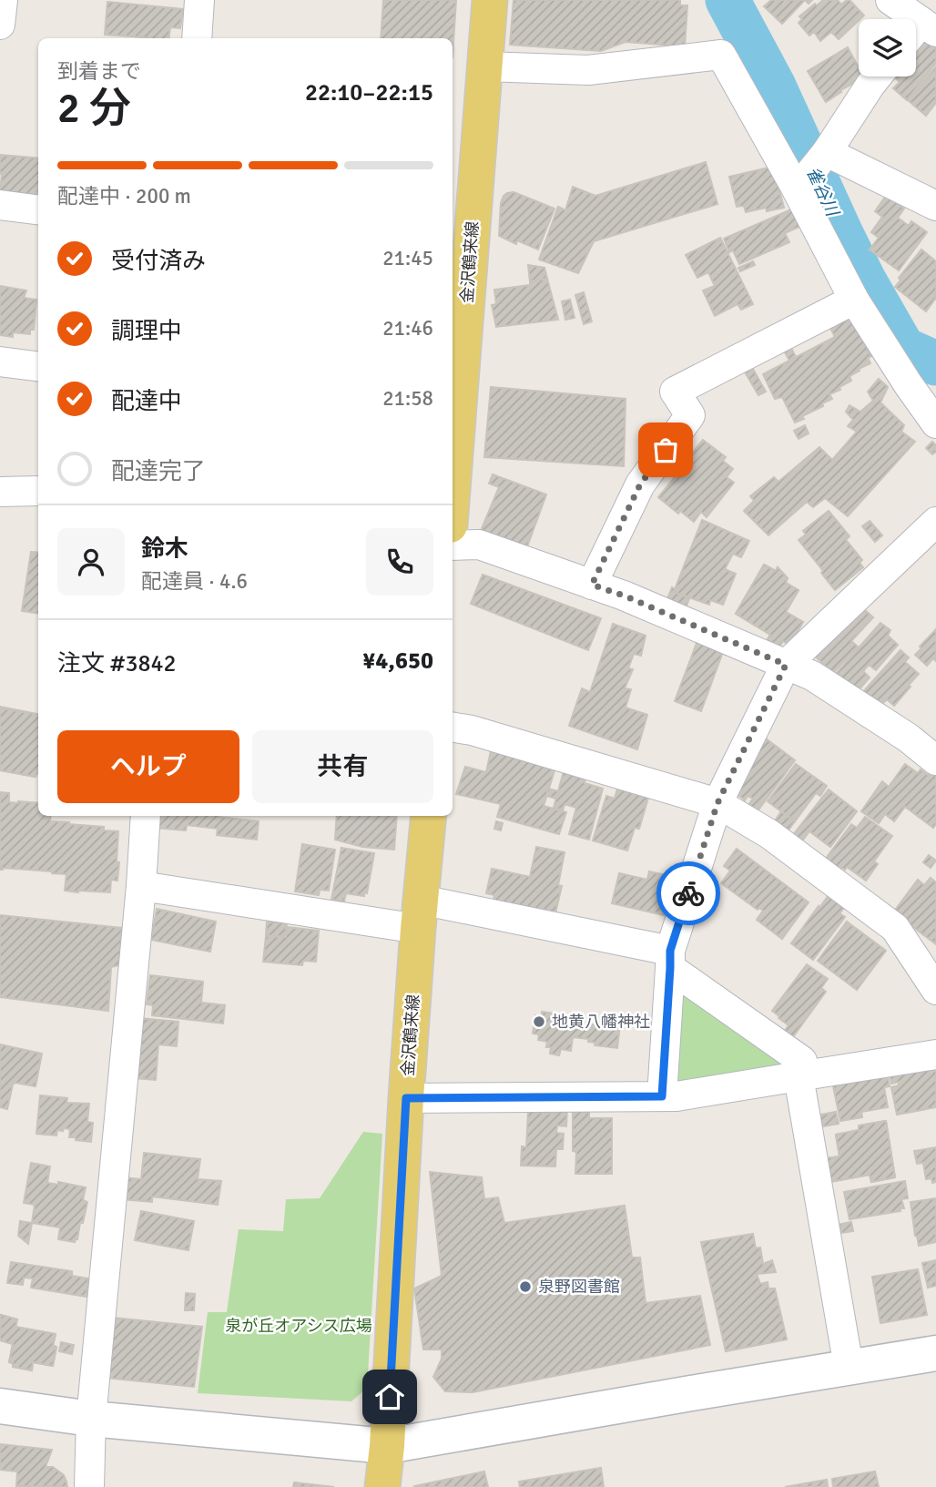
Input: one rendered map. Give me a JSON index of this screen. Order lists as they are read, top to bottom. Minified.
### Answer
{"streets":{"main road":["金沢鶴来線"]},"water":["雀谷川"],"parks":["泉が丘オアシス広場"],"places":["地黄八幡神社","泉野図書館"],"page":{"heading":["2 分","到着まで","22:10–22:15"],"panel":["鈴木","配達員 · 4.6","注文 #3842","¥4,650"],"bar":"配達中 · 200 m","list":[["受付済み","21:45"],["調理中","21:46"],["配達中","21:58"],"配達完了"],"buttons":["ヘルプ","共有"]}}
